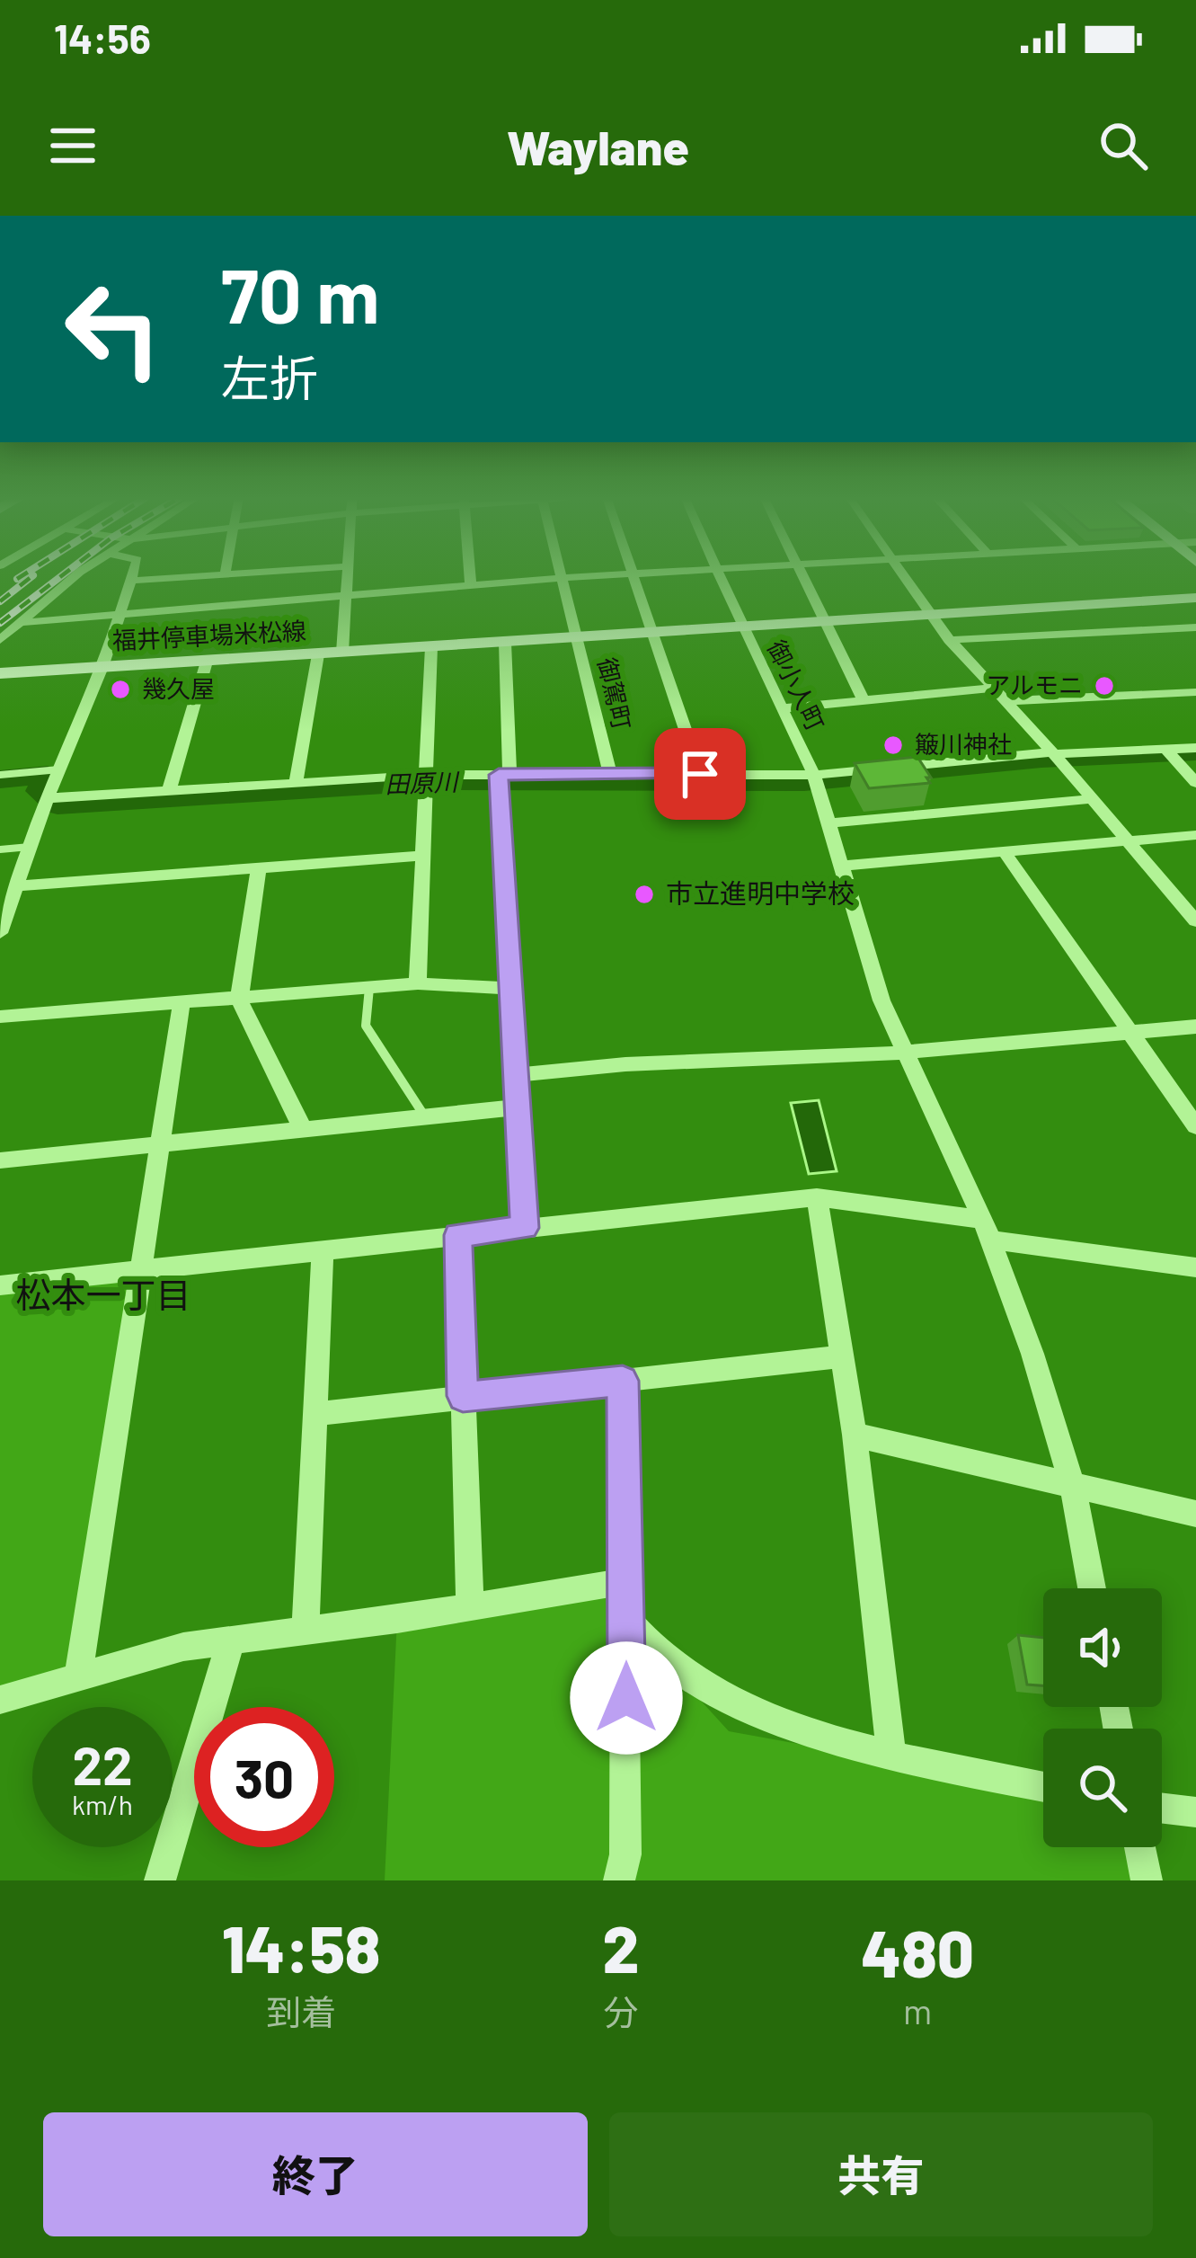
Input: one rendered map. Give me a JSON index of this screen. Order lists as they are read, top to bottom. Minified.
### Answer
{"streets":{"main road":["福井停車場米松線"],"street":["御小人町","御駕町"]},"crossings":[["福井停車場米松線","御小人町"],["福井停車場米松線","御駕町"]],"districts":["松本一丁目"],"water":["田原川"],"places":["アルモニ","幾久屋","簸川神社","市立進明中学校"],"page":{"status":"14:56","header":"Waylane","turn":["70 m","左折"],"speed":"22 km/h","limit":"30","eta":["14:58","到着","2","分","480","m"],"buttons":["終了","共有"]}}
